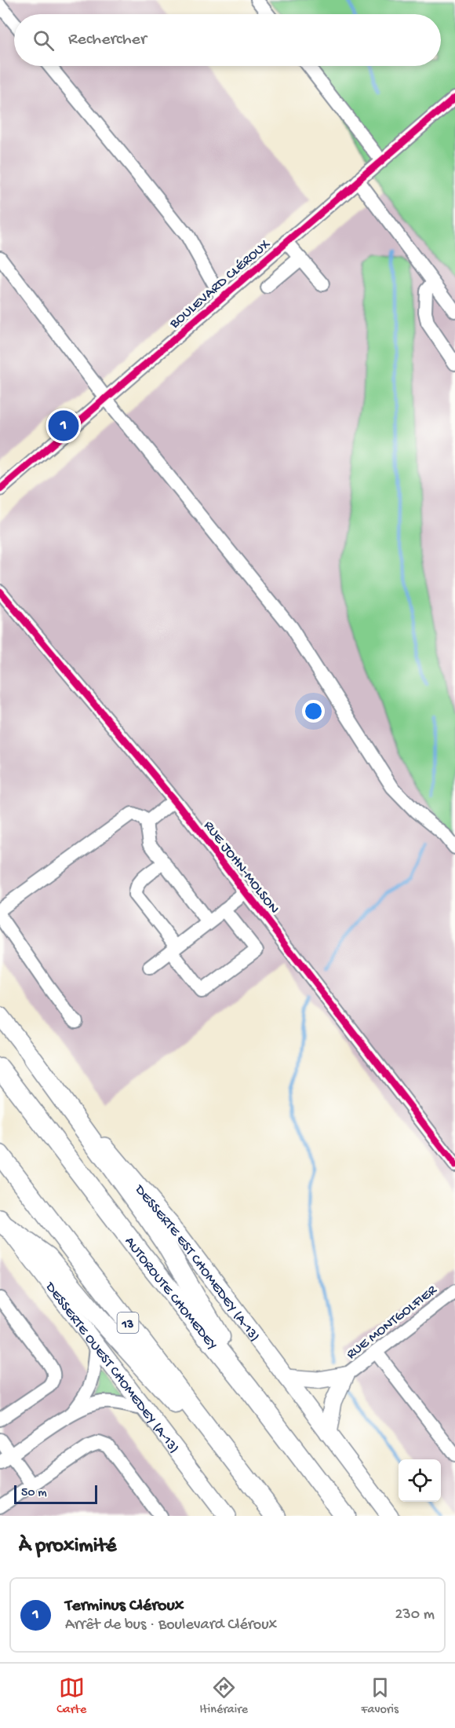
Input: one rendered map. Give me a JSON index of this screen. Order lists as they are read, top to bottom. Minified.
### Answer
{"streets":{"highway":["AUTOROUTE CHOMEDEY","13"],"main road":["DESSERTE EST CHOMEDEY (A-13)","DESSERTE OUEST CHOMEDEY (A-13)"],"street":["BOULEVARD CLÉROUX","RUE JOHN-MOLSON","RUE MONTGOLFIER"]},"scale_bar":"50 m","page":{"search":"Rechercher","pins":"1","scale":"50 m","heading":"À proximité","list":[{"mark":"1","name":"Terminus Cléroux","note":"Arrêt de bus · Boulevard Cléroux","value":"230 m"}],"nav":["Carte","Itinéraire","Favoris"]}}
